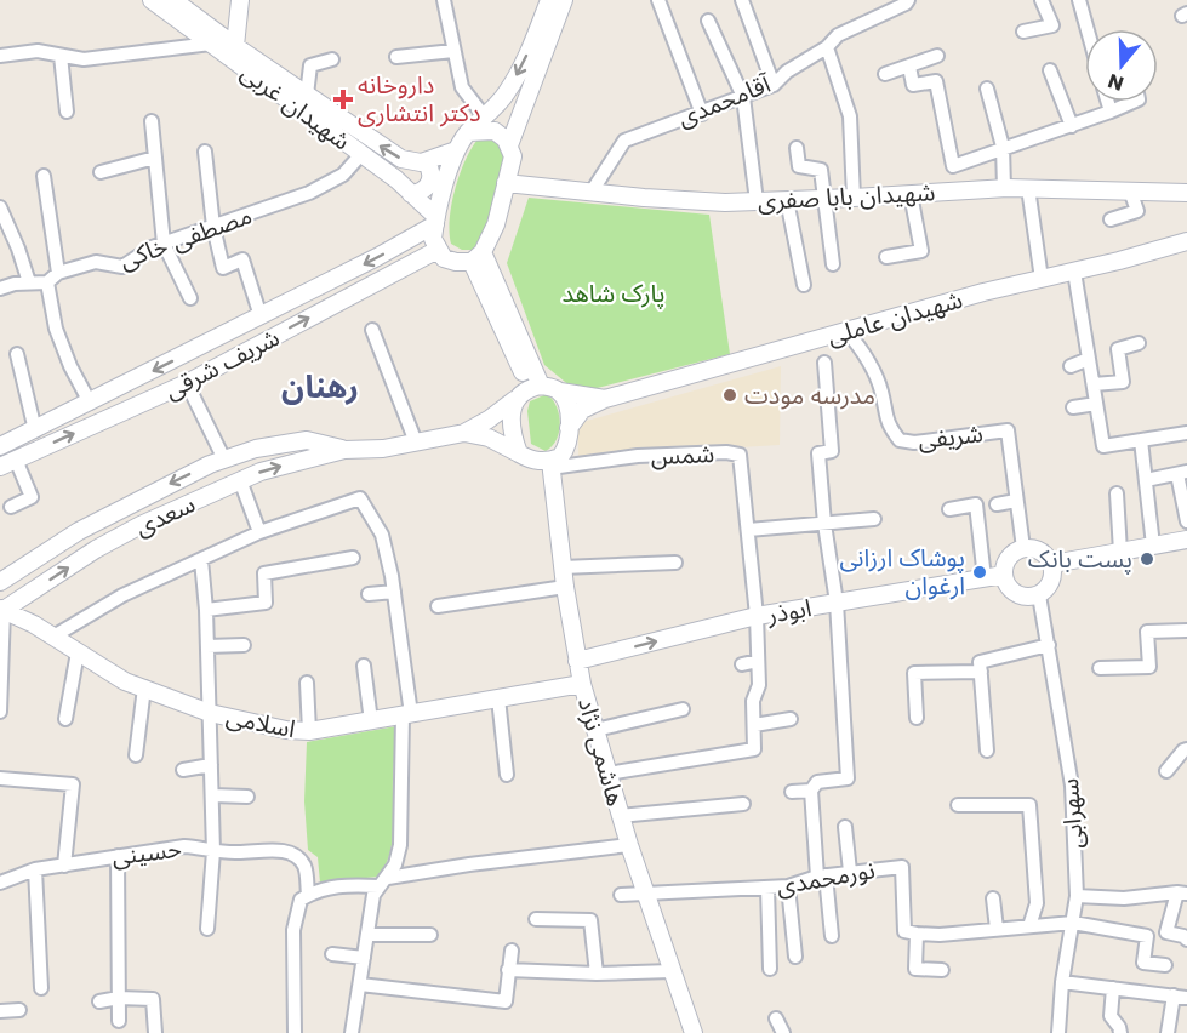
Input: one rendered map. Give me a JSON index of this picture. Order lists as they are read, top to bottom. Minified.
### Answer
{"streets":{"street":["آقامحمدی","شهیدان غربی","شهیدان بابا صفری","مصطفی خاکی","شهیدان عاملی","شریف شرقی","شریفی","شمس","سعدی","ابوذر","اسلامی","هاشمی نژاد","سهرابی","حسینی","نورمحمدی"]},"crossings":[["آقامحمدی","شهیدان بابا صفری"],["شهیدان غربی","مصطفی خاکی"],["شهیدان غربی","شریف شرقی"],["شهیدان عاملی","شریفی"],["شهیدان عاملی","شمس"],["شهیدان عاملی","هاشمی نژاد"],["شریفی","ابوذر"],["شریفی","سهرابی"],["شمس","ابوذر"],["شمس","هاشمی نژاد"],["سعدی","اسلامی"],["ابوذر","هاشمی نژاد"],["ابوذر","سهرابی"],["اسلامی","هاشمی نژاد"],["هاشمی نژاد","نورمحمدی"]],"districts":["رهنان"],"parks":["پارک شاهد"],"places":{"health":["داروخانه دکتر انتشاری"],"other":["مدرسه مودت","پست بانک","پوشاک ارزانی ارغوان"]},"north":"bottom"}
